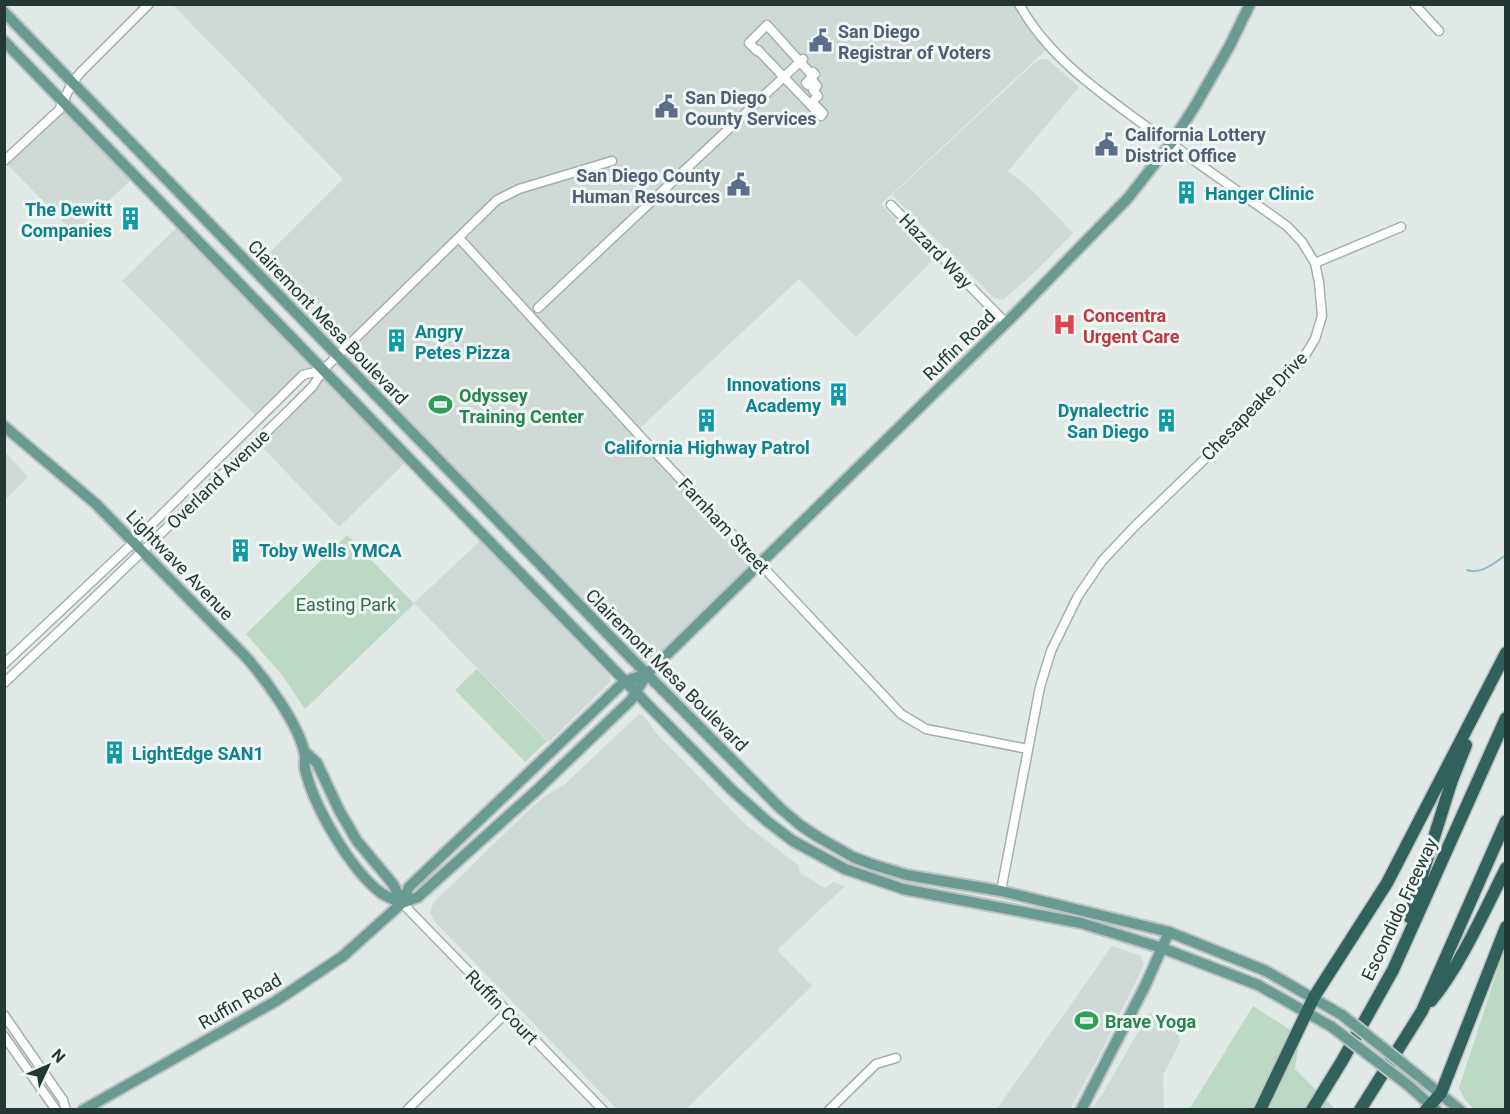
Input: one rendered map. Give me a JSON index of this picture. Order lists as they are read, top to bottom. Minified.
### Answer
{"streets":{"highway":["Escondido Freeway"],"main road":["Clairemont Mesa Boulevard","Ruffin Road","Lightwave Avenue"],"street":["Hazard Way","Chesapeake Drive","Overland Avenue","Farnham Street","Ruffin Court"]},"crossings":[["Hazard Way","Ruffin Road"],["Clairemont Mesa Boulevard","Ruffin Road"],["Clairemont Mesa Boulevard","Chesapeake Drive"],["Clairemont Mesa Boulevard","Overland Avenue"],["Ruffin Road","Chesapeake Drive"],["Ruffin Road","Farnham Street"],["Ruffin Road","Lightwave Avenue"],["Ruffin Road","Ruffin Court"],["Chesapeake Drive","Farnham Street"],["Overland Avenue","Farnham Street"],["Overland Avenue","Lightwave Avenue"],["Lightwave Avenue","Ruffin Court"]],"parks":["Easting Park"],"places":{"public building":["San Diego Registrar of Voters","San Diego County Services","California Lottery District Office","San Diego County Human Resources"],"building":["Hanger Clinic","The Dewitt Companies","Angry Petes Pizza","Innovations Academy","Dynalectric San Diego","California Highway Patrol","Toby Wells YMCA","LightEdge SAN1"],"hospital":["Concentra Urgent Care"],"sports":["Odyssey Training Center","Brave Yoga"]},"north":"top right"}
